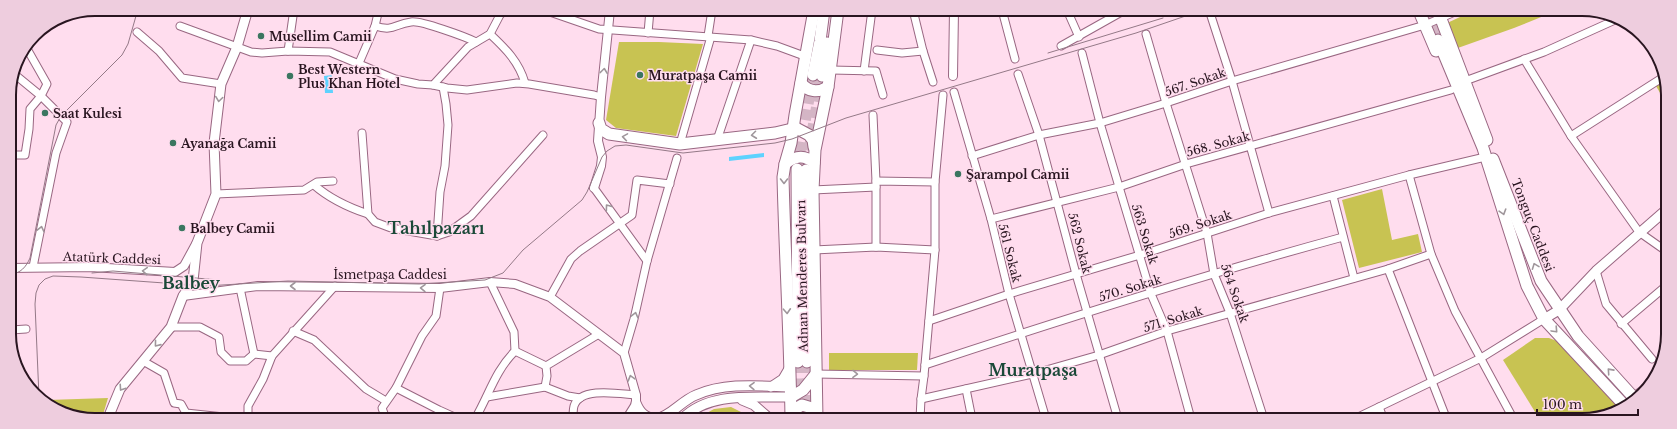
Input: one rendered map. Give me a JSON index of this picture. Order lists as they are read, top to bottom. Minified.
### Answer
{"streets":{"main road":["Tonguç Caddesi","Adnan Menderes Bulvarı"],"street":["567. Sokak","568. Sokak","569. Sokak","563 Sokak","562 Sokak","561 Sokak","Atatürk Caddesi","İsmetpaşa Caddesi","570. Sokak","564 Sokak","571. Sokak"]},"crossings":[["567. Sokak","563 Sokak"],["567. Sokak","562 Sokak"],["567. Sokak","561 Sokak"],["567. Sokak","564 Sokak"],["568. Sokak","563 Sokak"],["568. Sokak","562 Sokak"],["568. Sokak","561 Sokak"],["568. Sokak","564 Sokak"],["569. Sokak","Tonguç Caddesi"],["569. Sokak","563 Sokak"],["569. Sokak","562 Sokak"],["569. Sokak","561 Sokak"],["569. Sokak","564 Sokak"],["563 Sokak","570. Sokak"],["563 Sokak","571. Sokak"],["562 Sokak","570. Sokak"],["562 Sokak","571. Sokak"],["561 Sokak","570. Sokak"],["561 Sokak","571. Sokak"],["570. Sokak","564 Sokak"],["564 Sokak","571. Sokak"]],"one_way":["Atatürk Caddesi"],"districts":["Tahılpazarı","Balbey","Muratpaşa"],"places":["Musellim Camii","Muratpaşa Camii","Best Western Plus Khan Hotel","Saat Kulesi","Ayanağa Camii","Şarampol Camii","Balbey Camii"],"scale_bar":"100 m"}
